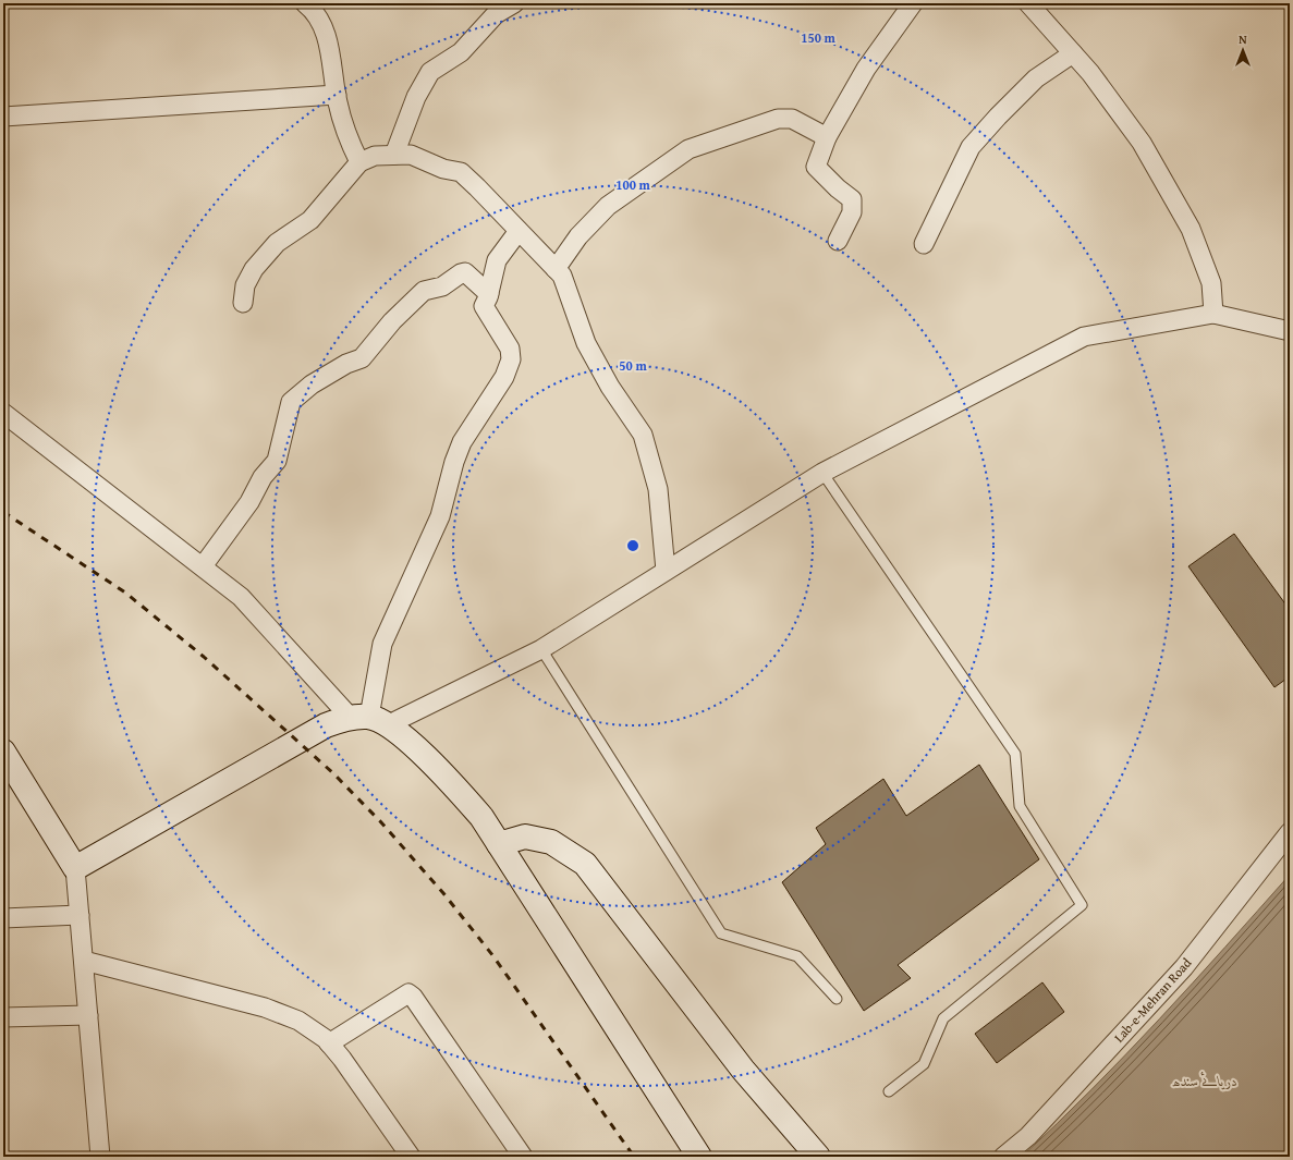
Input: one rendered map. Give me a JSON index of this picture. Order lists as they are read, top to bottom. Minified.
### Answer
{"streets":{"street":["Lab-e-Mehran Road"]},"water":["دریائے سندھ"],"north":"top","rings":["150 m","100 m","50 m"]}
